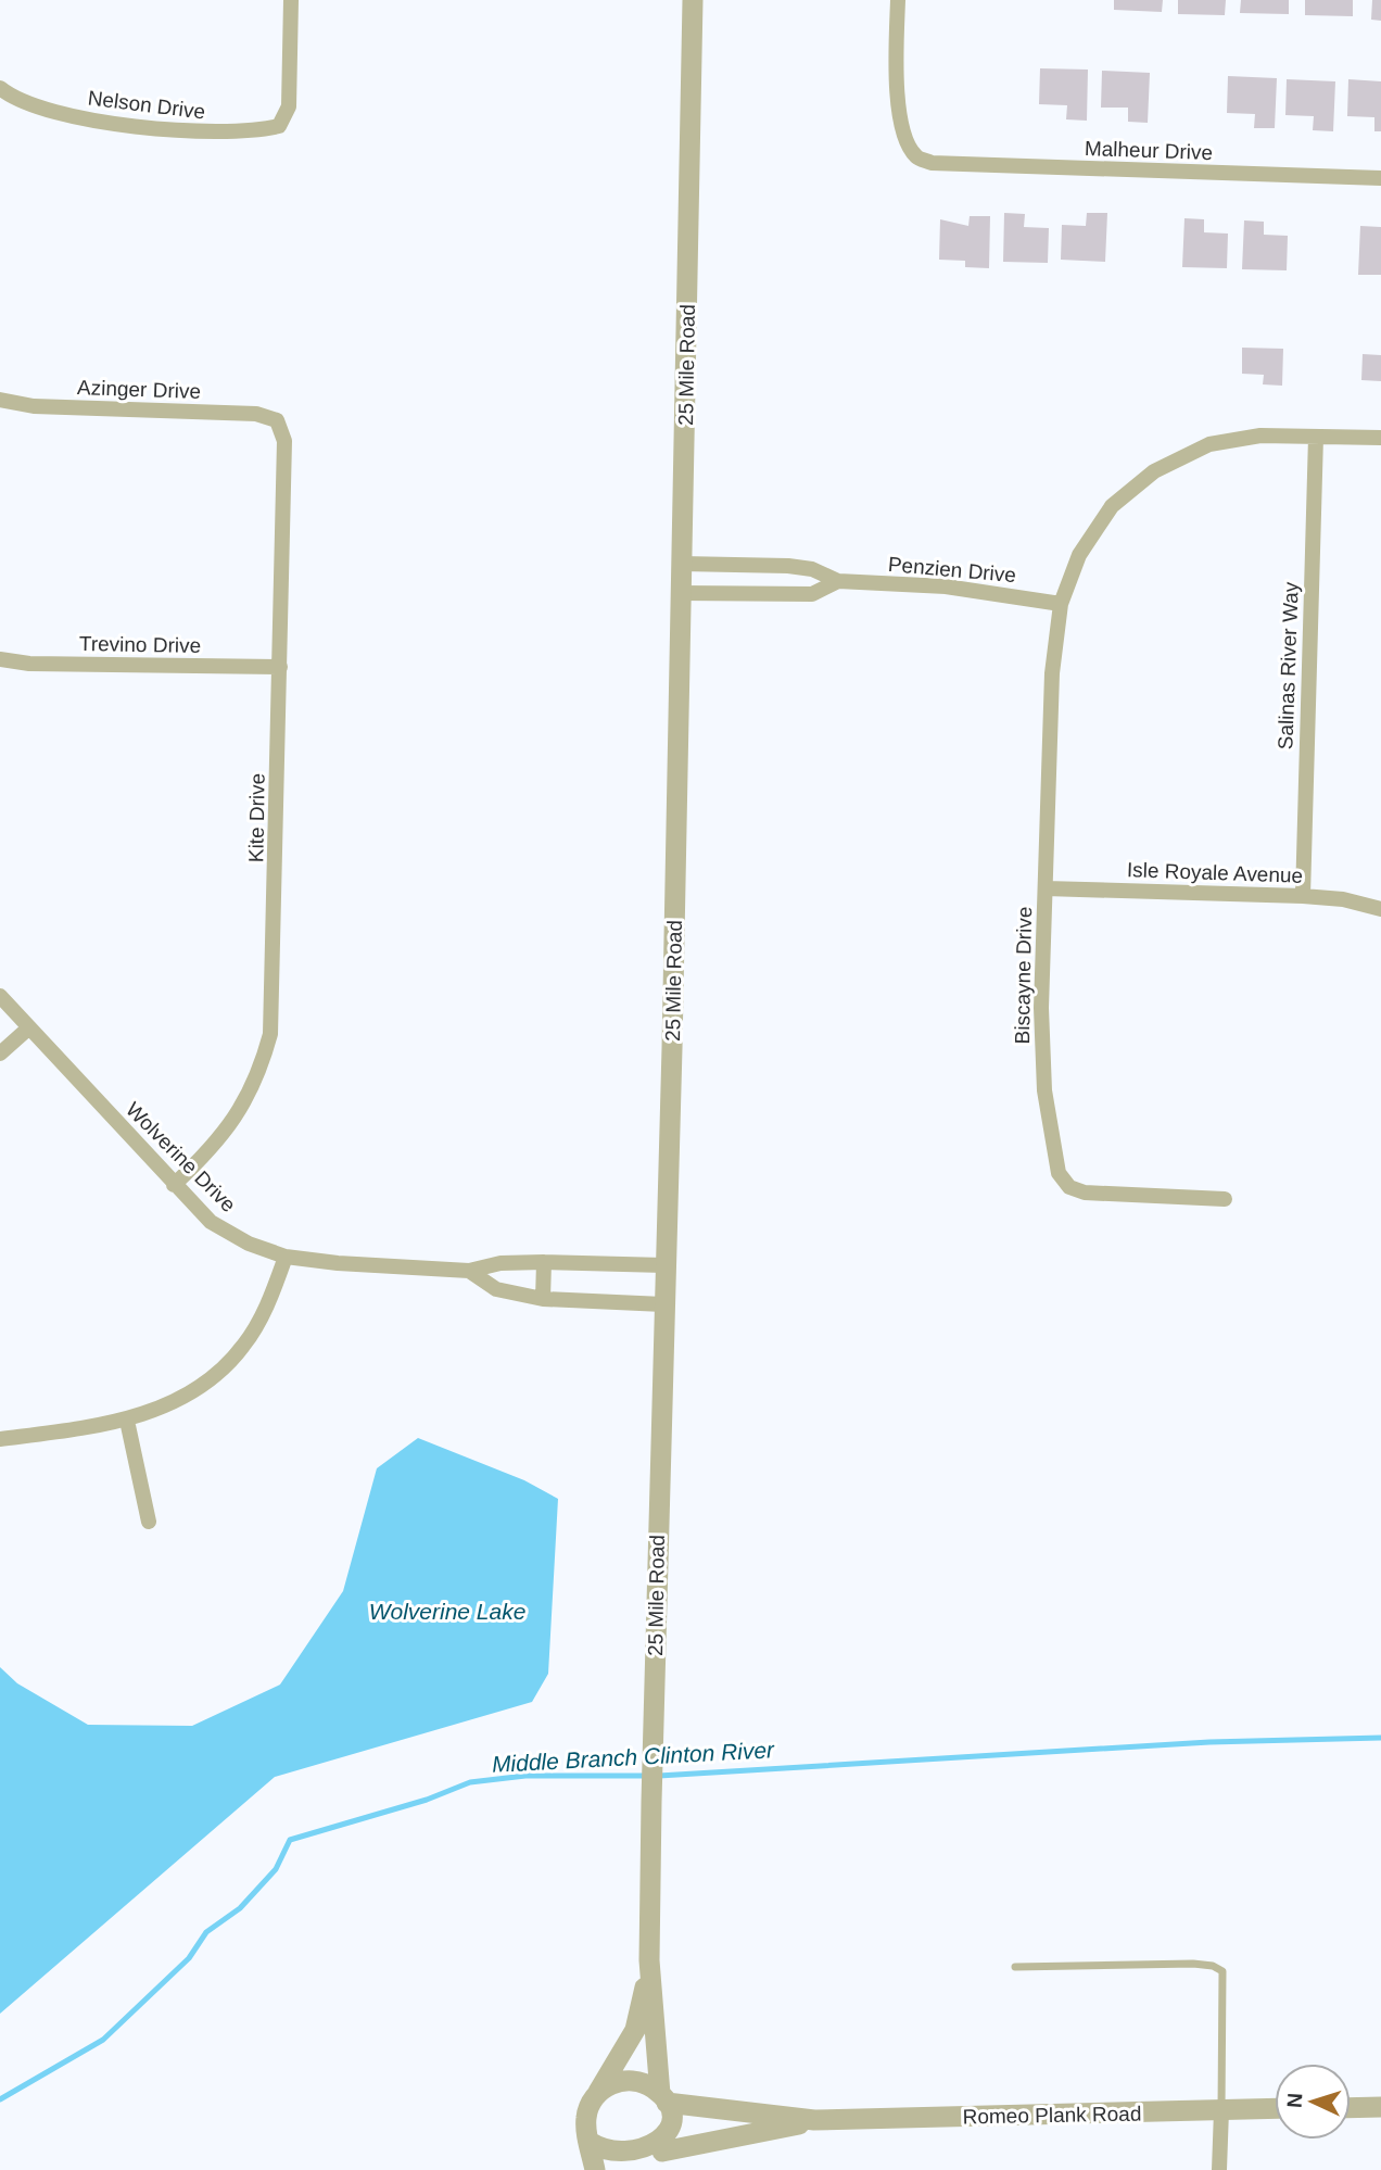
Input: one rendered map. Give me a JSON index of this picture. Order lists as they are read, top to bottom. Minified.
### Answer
{"streets":{"street":["Nelson Drive","Malheur Drive","25 Mile Road","Azinger Drive","Penzien Drive","Trevino Drive","Salinas River Way","Kite Drive","Isle Royale Avenue","Biscayne Drive","Wolverine Drive","Romeo Plank Road"]},"crossings":[["25 Mile Road","Penzien Drive"],["25 Mile Road","Wolverine Drive"],["25 Mile Road","Romeo Plank Road"],["Azinger Drive","Kite Drive"],["Penzien Drive","Biscayne Drive"],["Trevino Drive","Kite Drive"],["Salinas River Way","Isle Royale Avenue"],["Salinas River Way","Biscayne Drive"],["Kite Drive","Wolverine Drive"],["Isle Royale Avenue","Biscayne Drive"]],"water":["Wolverine Lake","Middle Branch Clinton River"],"north":"left"}
